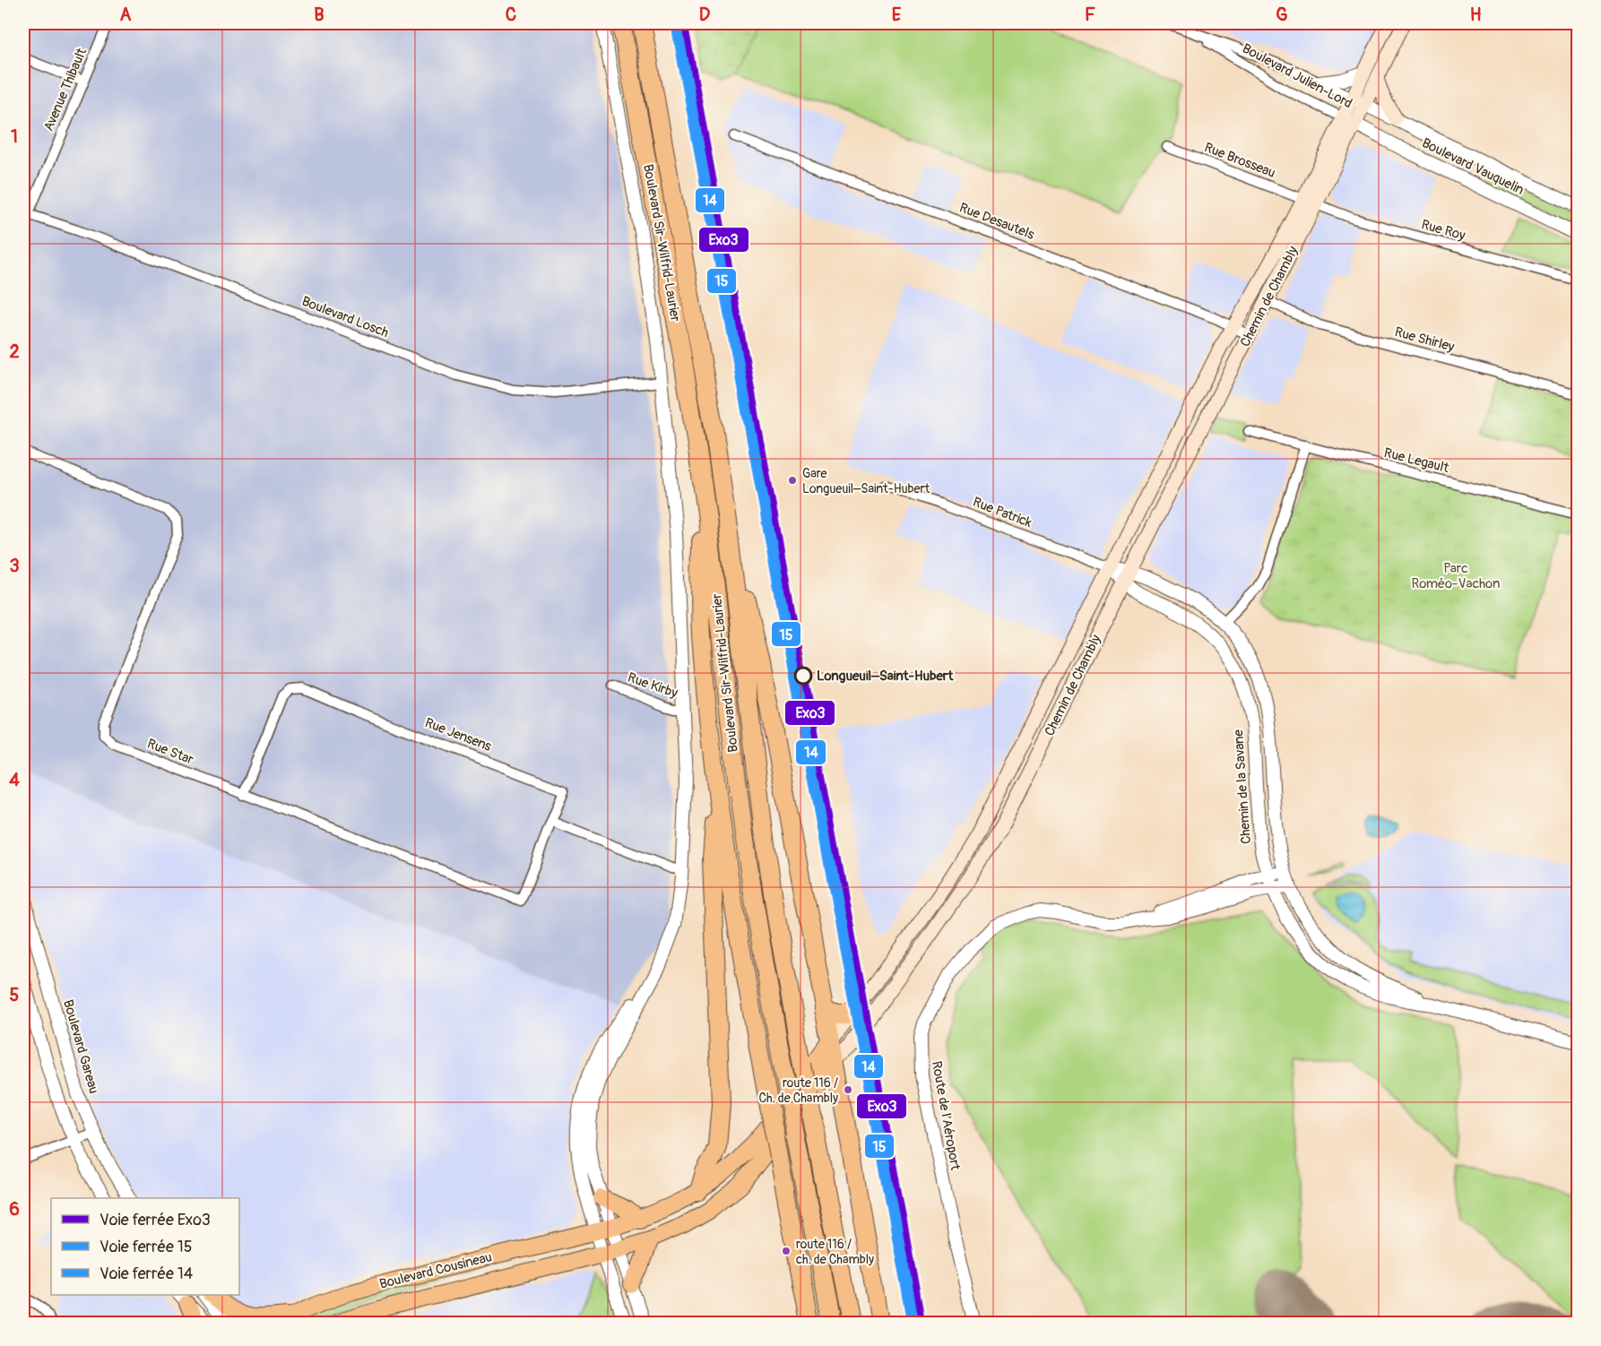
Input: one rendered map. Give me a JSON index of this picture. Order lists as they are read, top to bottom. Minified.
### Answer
{"streets":{"highway":["Boulevard Sir-Wilfrid-Laurier"],"main road":["Chemin de Chambly","Boulevard Cousineau"],"street":["Boulevard Julien-Lord","Avenue Thibault","Rue Brosseau","Boulevard Vauquelin","Rue Desautels","Rue Roy","Boulevard Losch","Rue Shirley","Rue Legault","Rue Patrick","Rue Kirby","Rue Jensens","Rue Star","Chemin de la Savane","Boulevard Gareau","Route de l'Aéroport"]},"crossings":[["Boulevard Julien-Lord","Boulevard Vauquelin"],["Boulevard Julien-Lord","Chemin de Chambly"],["Avenue Thibault","Boulevard Losch"],["Rue Brosseau","Rue Roy"],["Rue Brosseau","Chemin de Chambly"],["Boulevard Vauquelin","Chemin de Chambly"],["Rue Desautels","Chemin de Chambly"],["Rue Roy","Chemin de Chambly"],["Boulevard Sir-Wilfrid-Laurier","Chemin de Chambly"],["Boulevard Sir-Wilfrid-Laurier","Boulevard Losch"],["Boulevard Sir-Wilfrid-Laurier","Rue Kirby"],["Boulevard Sir-Wilfrid-Laurier","Boulevard Cousineau"],["Chemin de Chambly","Rue Shirley"],["Chemin de Chambly","Rue Patrick"],["Chemin de Chambly","Chemin de la Savane"],["Chemin de Chambly","Boulevard Cousineau"],["Rue Patrick","Chemin de la Savane"],["Rue Jensens","Rue Star"],["Chemin de la Savane","Route de l'Aéroport"]],"parks":["Parc Roméo-Vachon"],"places":["Gare Longueuil–Saint-Hubert","Longueuil–Saint-Hubert","route 116 / Ch. de Chambly","route 116 / ch. de Chambly"],"lines":["rail line Exo3","rail line 14","rail line 15"],"legend":["Voie ferrée Exo3","Voie ferrée 15","Voie ferrée 14"],"grid":{"columns":["A","B","C","D","E","F","G","H"],"rows":["1","2","3","4","5","6"]}}
